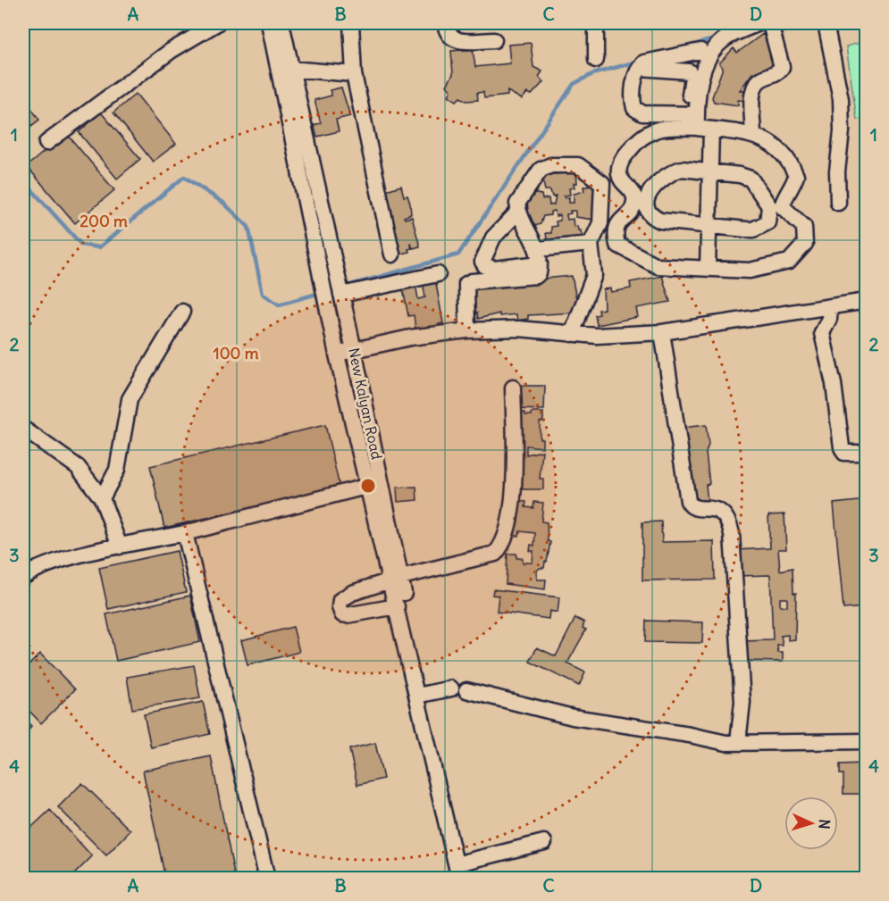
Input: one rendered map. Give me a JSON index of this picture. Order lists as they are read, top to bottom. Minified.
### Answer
{"streets":{"street":["New Kalyan Road"]},"north":"right","grid":{"columns":["A","B","C","D"],"rows":["1","2","3","4"]},"rings":["200 m","100 m"]}
